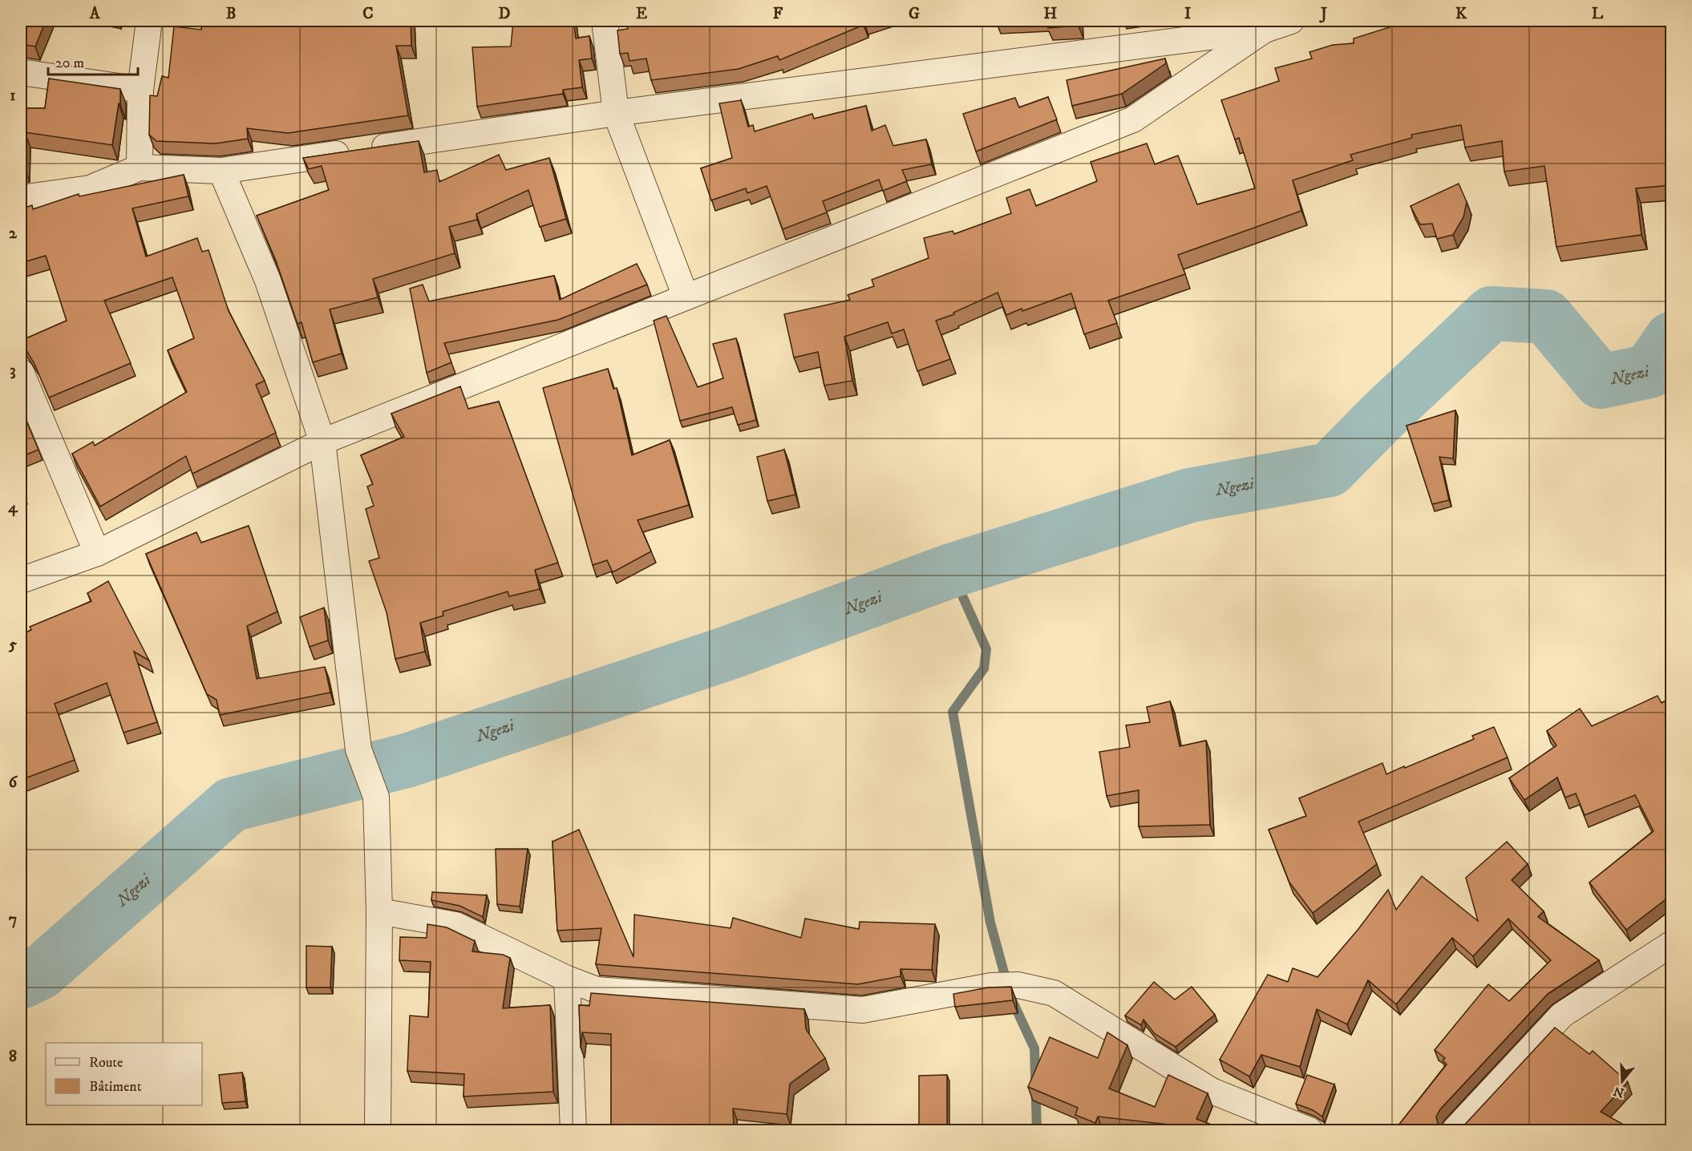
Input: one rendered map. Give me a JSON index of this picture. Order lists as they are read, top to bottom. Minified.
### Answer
{"water":["Ngezi"],"legend":["Route","Bâtiment"],"scale_bar":"20 m","north":"bottom","grid":{"columns":["A","B","C","D","E","F","G","H","I","J","K","L"],"rows":["1","2","3","4","5","6","7","8"]}}
